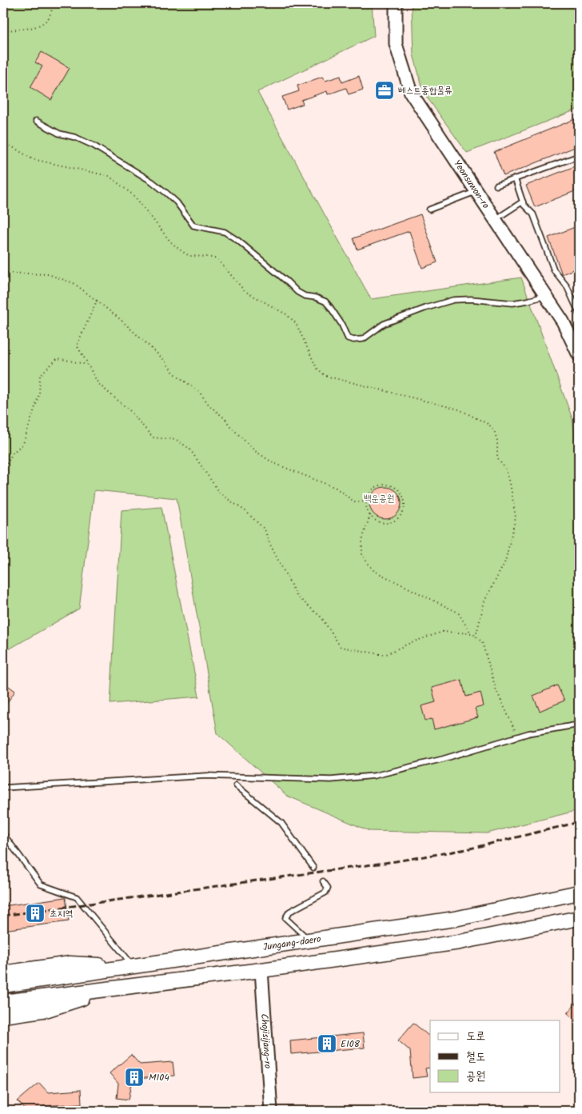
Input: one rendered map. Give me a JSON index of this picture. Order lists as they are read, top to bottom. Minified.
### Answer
{"streets":{"main road":["Jungang-daero"],"street":["Yeonsuwon-ro","Chojisijang-ro"]},"parks":["백운공원"],"places":{"office":["베스트종합물류"],"building":["초지역","E108","M104"]},"legend":["도로","철도","공원"]}
